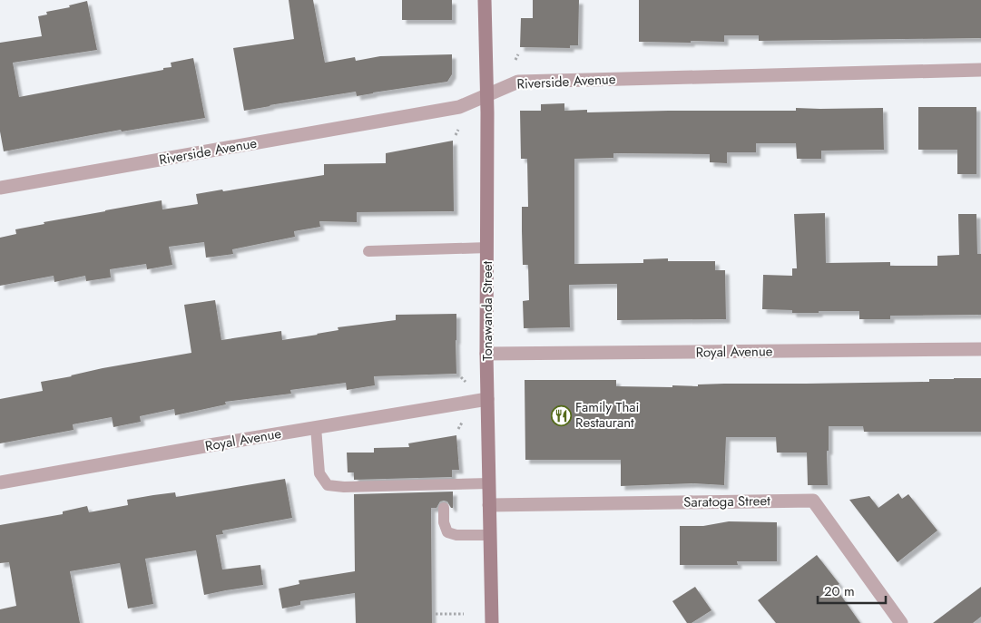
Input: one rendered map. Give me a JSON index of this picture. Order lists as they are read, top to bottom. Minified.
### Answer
{"streets":{"street":["Riverside Avenue","Tonawanda Street","Royal Avenue","Saratoga Street"]},"crossings":[["Riverside Avenue","Tonawanda Street"],["Tonawanda Street","Royal Avenue"],["Tonawanda Street","Saratoga Street"]],"places":{"restaurant":["Family Thai Restaurant"]},"scale_bar":"20 m"}
